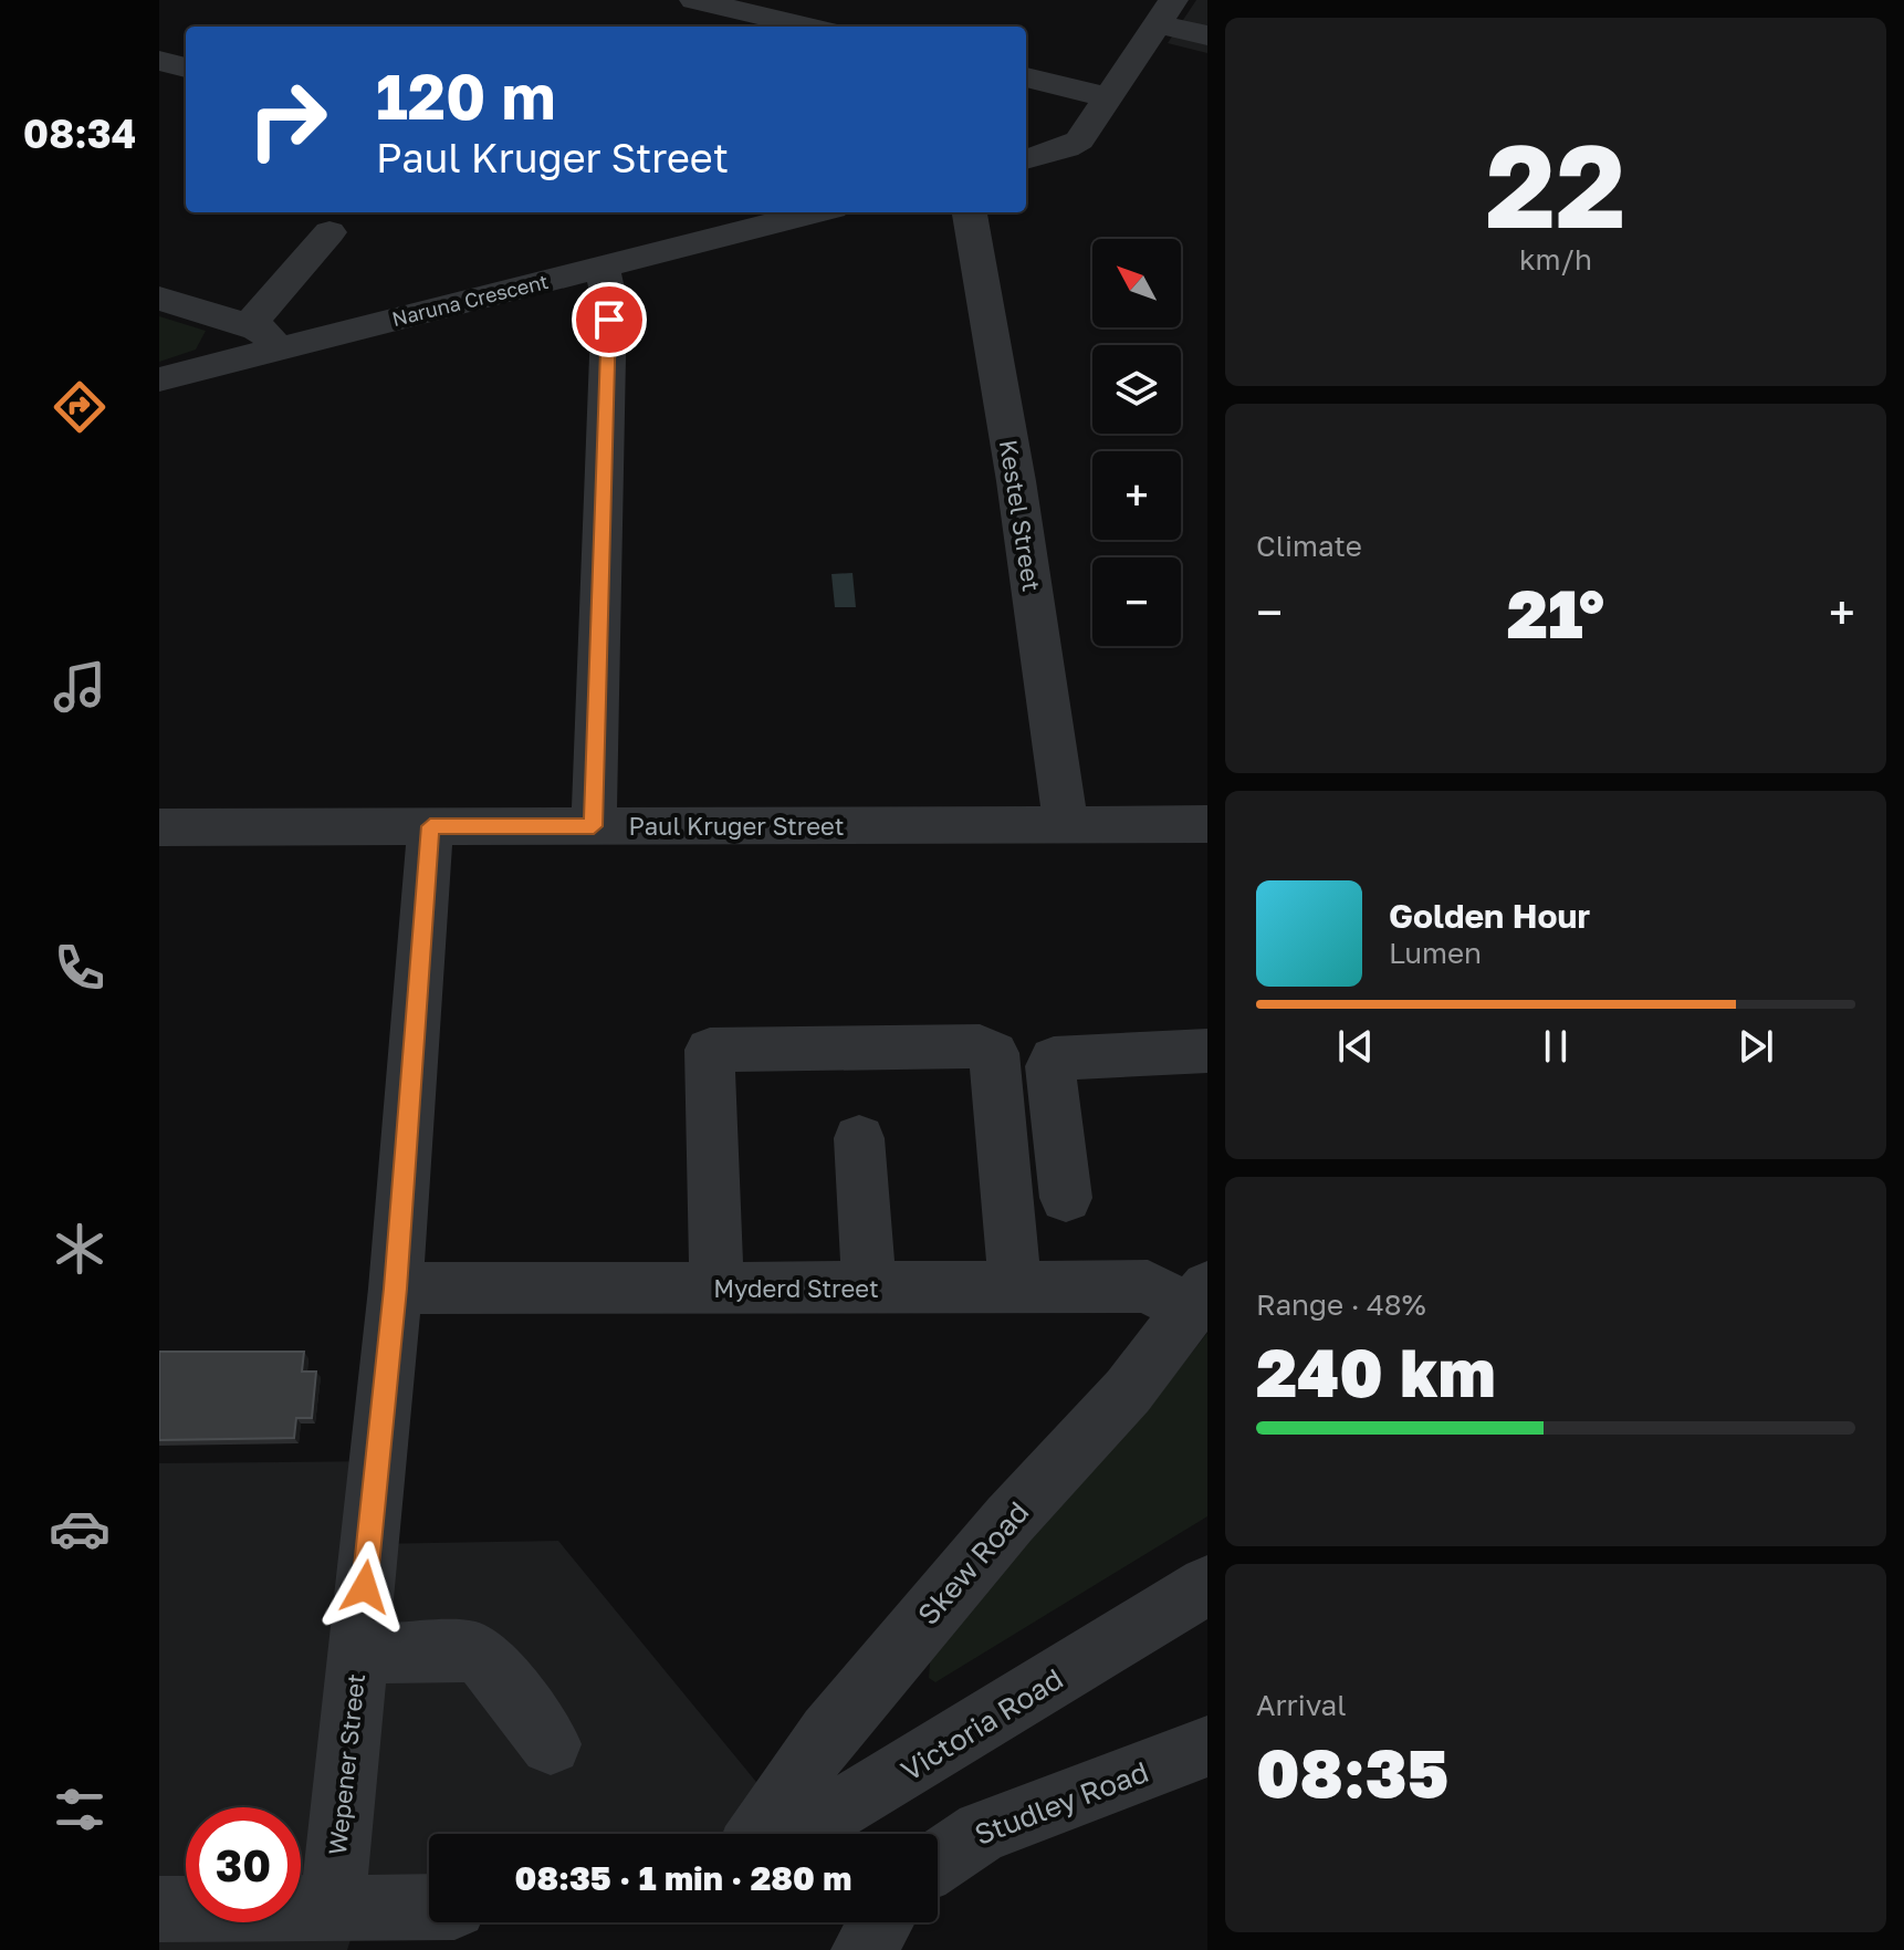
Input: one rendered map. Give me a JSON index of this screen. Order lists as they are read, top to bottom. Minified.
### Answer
{"streets":{"street":["Naruna Crescent","Kestel Street","Paul Kruger Street","Myderd Street","Skew Road","Victoria Road","Wepener Street","Studley Road"]},"crossings":[["Kestel Street","Paul Kruger Street"],["Paul Kruger Street","Wepener Street"],["Myderd Street","Skew Road"],["Myderd Street","Wepener Street"]],"north":"top left","page":{"tabs":"08:34","tile":[["22","km/h"],"Climate",["Range · 48%","240 km"],["Arrival","08:35"]],"turn":["120 m","Paul Kruger Street"],"map_buttons":["+","−"],"heat":["−","21°","+"],"song":["Golden Hour","Lumen"],"limit":"30","trip":"08:35 · 1 min · 280 m"}}
